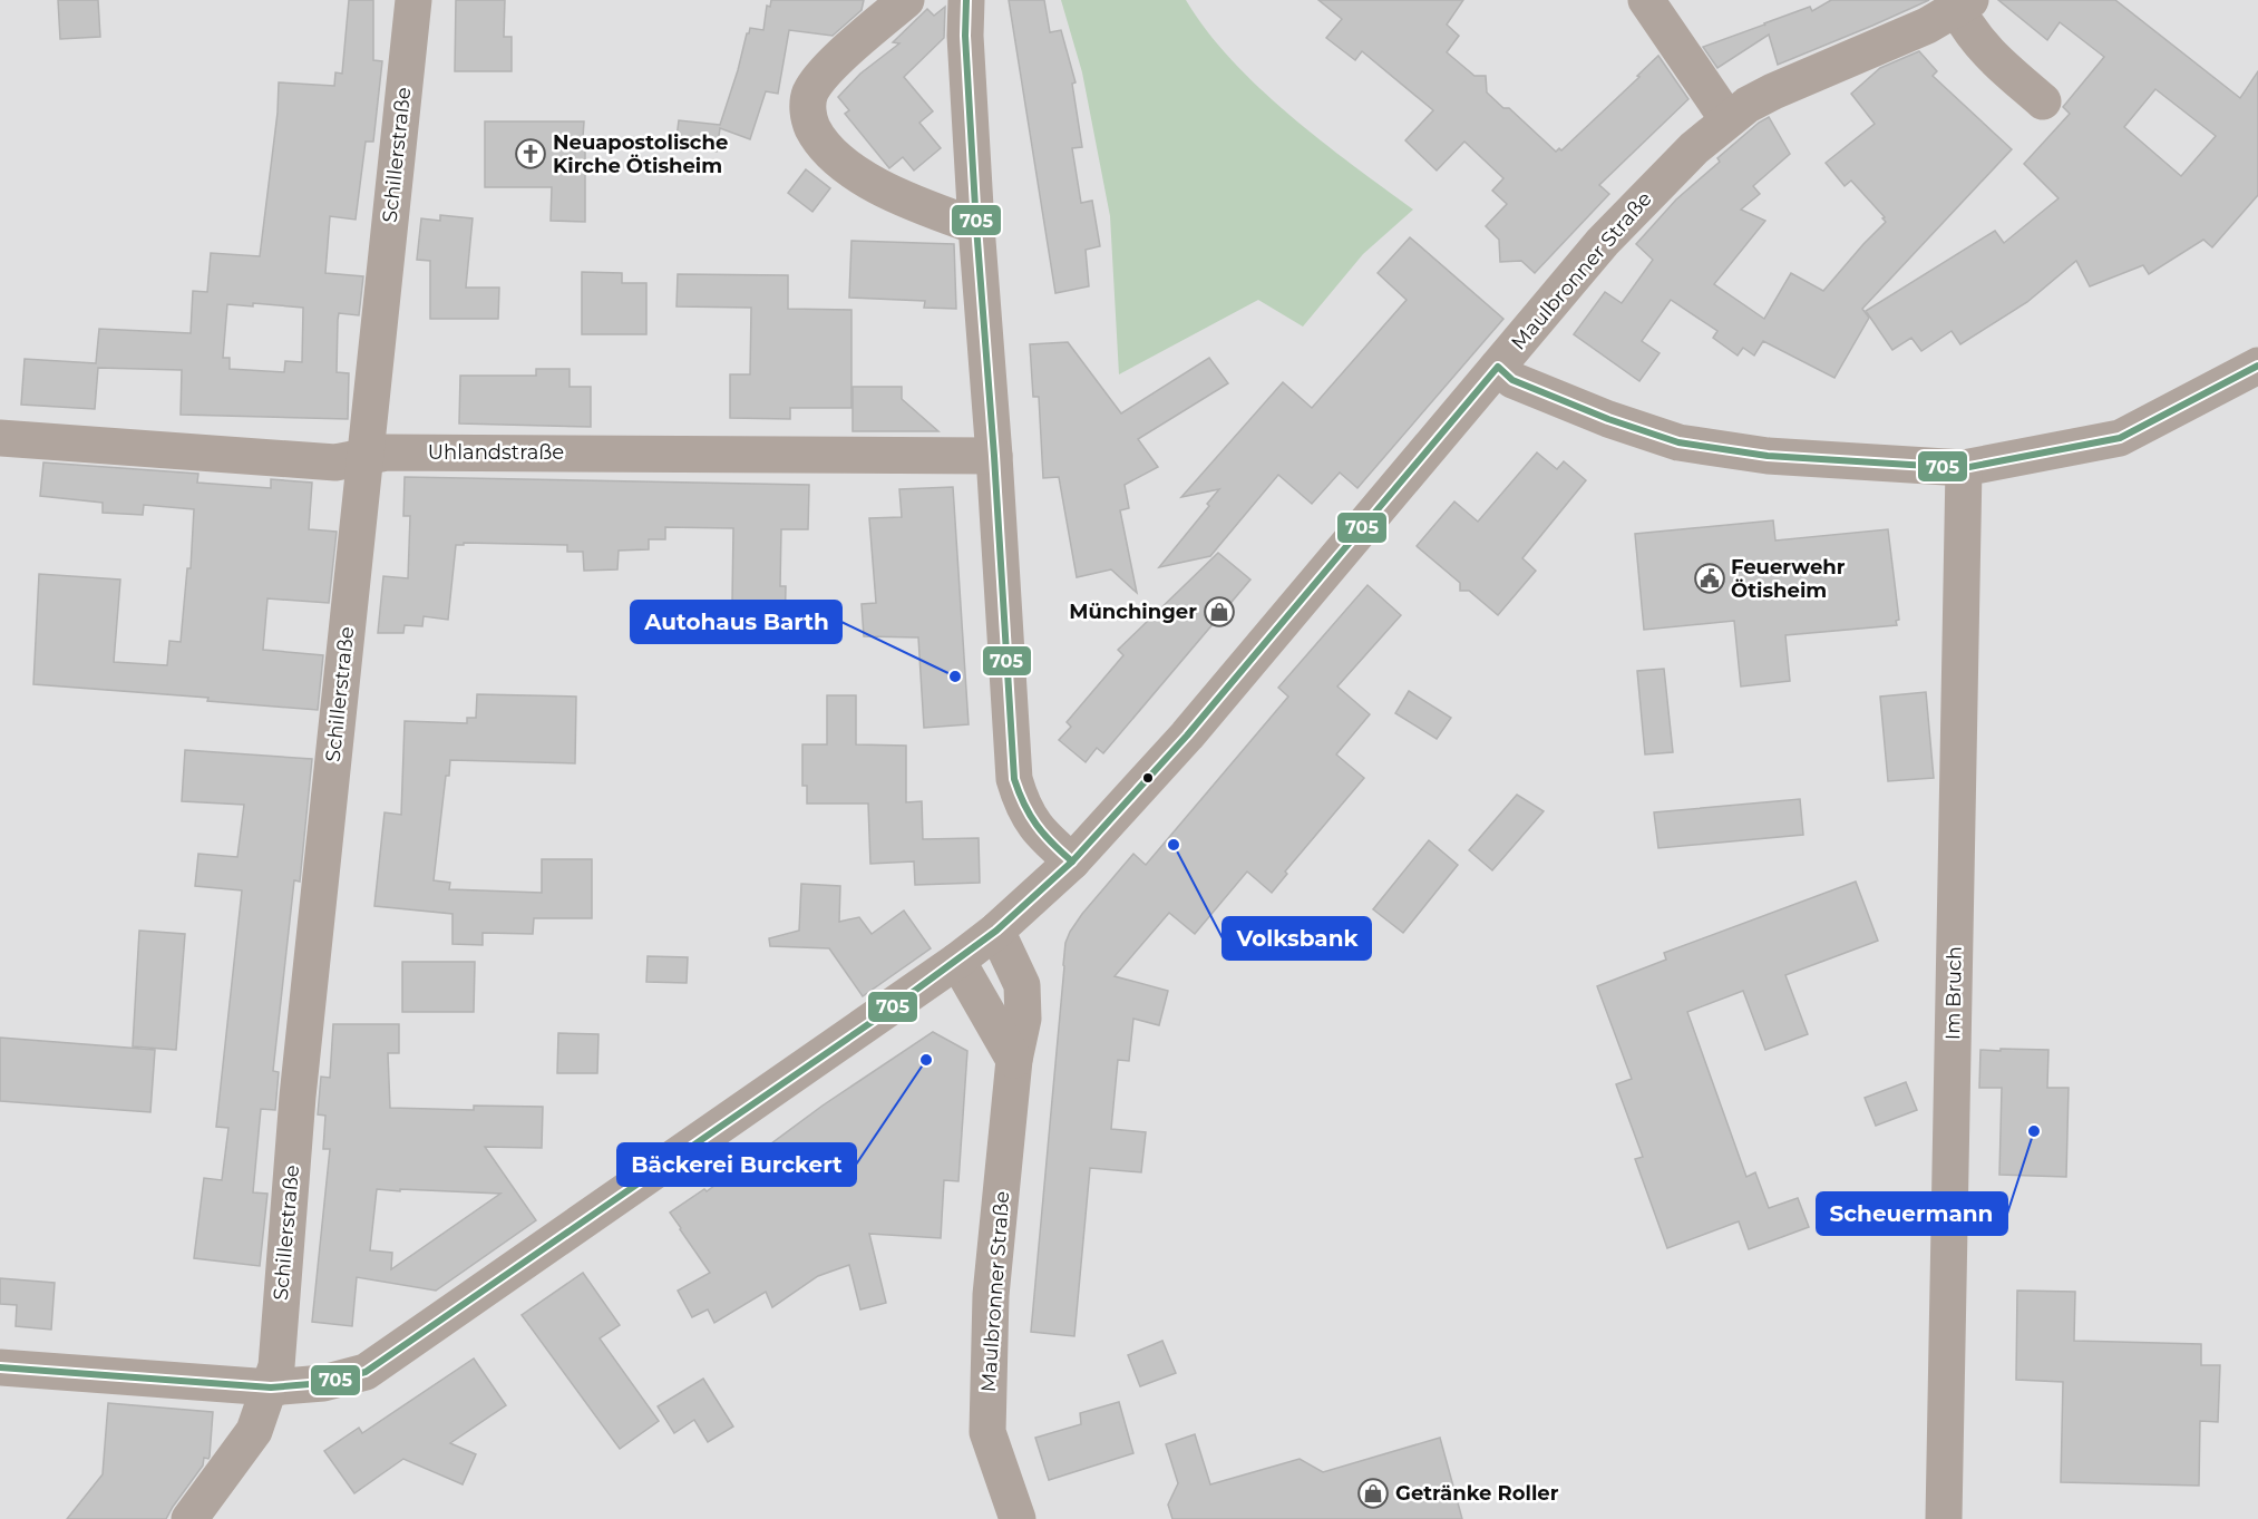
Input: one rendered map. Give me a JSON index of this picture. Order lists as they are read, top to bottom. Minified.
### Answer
{"streets":{"street":["Schillerstraße","Maulbronner Straße","Uhlandstraße","Im Bruch"]},"crossings":[["Schillerstraße","Maulbronner Straße"],["Schillerstraße","Uhlandstraße"]],"places":{"church":["Neuapostolische Kirche Ötisheim"],"public building":["Feuerwehr Ötisheim"],"shop":["Münchinger","Getränke Roller"],"other":["Autohaus Barth","Volksbank","Bäckerei Burckert","Scheuermann"]},"lines":["transit line 705"]}
